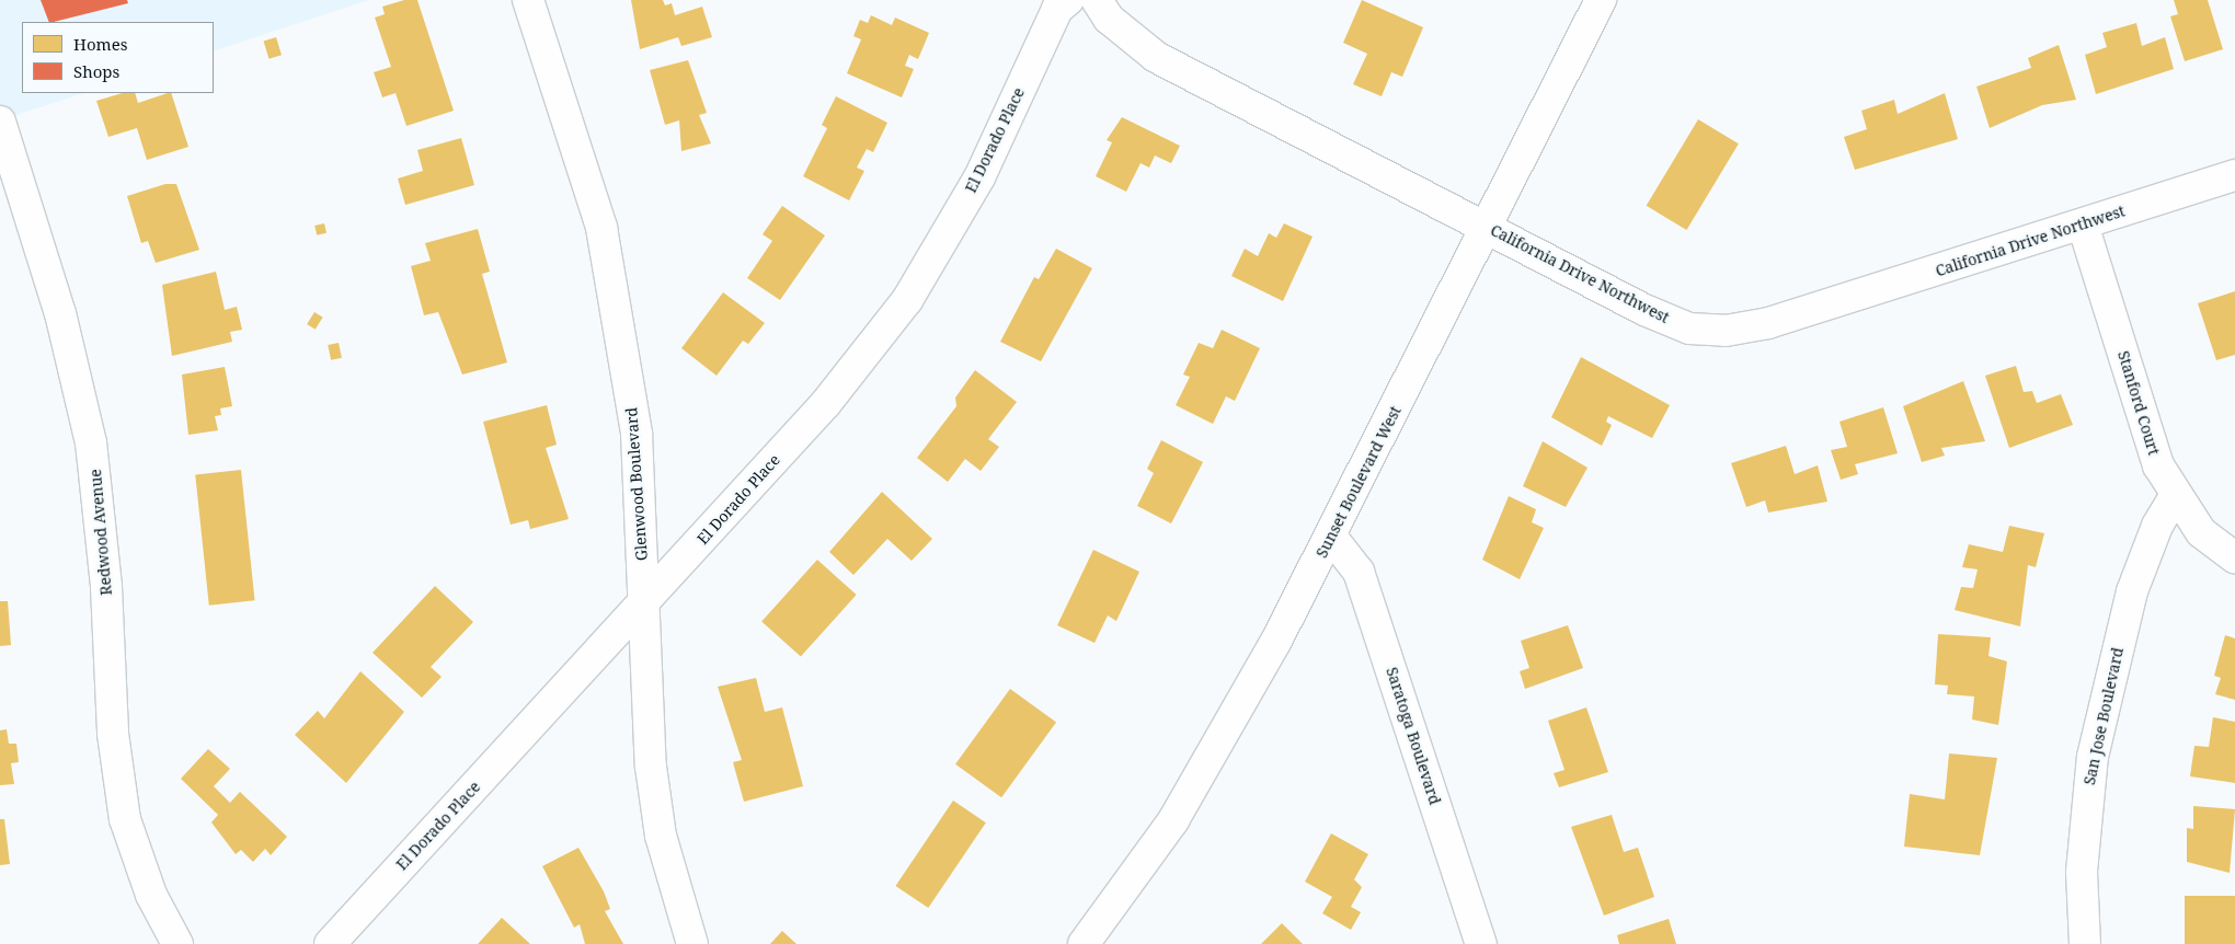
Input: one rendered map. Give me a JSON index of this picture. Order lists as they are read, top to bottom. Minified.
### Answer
{"streets":{"street":["El Dorado Place","California Drive Northwest","Stanford Court","Sunset Boulevard West","Glenwood Boulevard","Redwood Avenue","San Jose Boulevard","Saratoga Boulevard"]},"crossings":[["El Dorado Place","Glenwood Boulevard"],["California Drive Northwest","Stanford Court"],["California Drive Northwest","Sunset Boulevard West"],["Stanford Court","San Jose Boulevard"],["Sunset Boulevard West","Saratoga Boulevard"]],"legend":["Homes","Shops"]}
